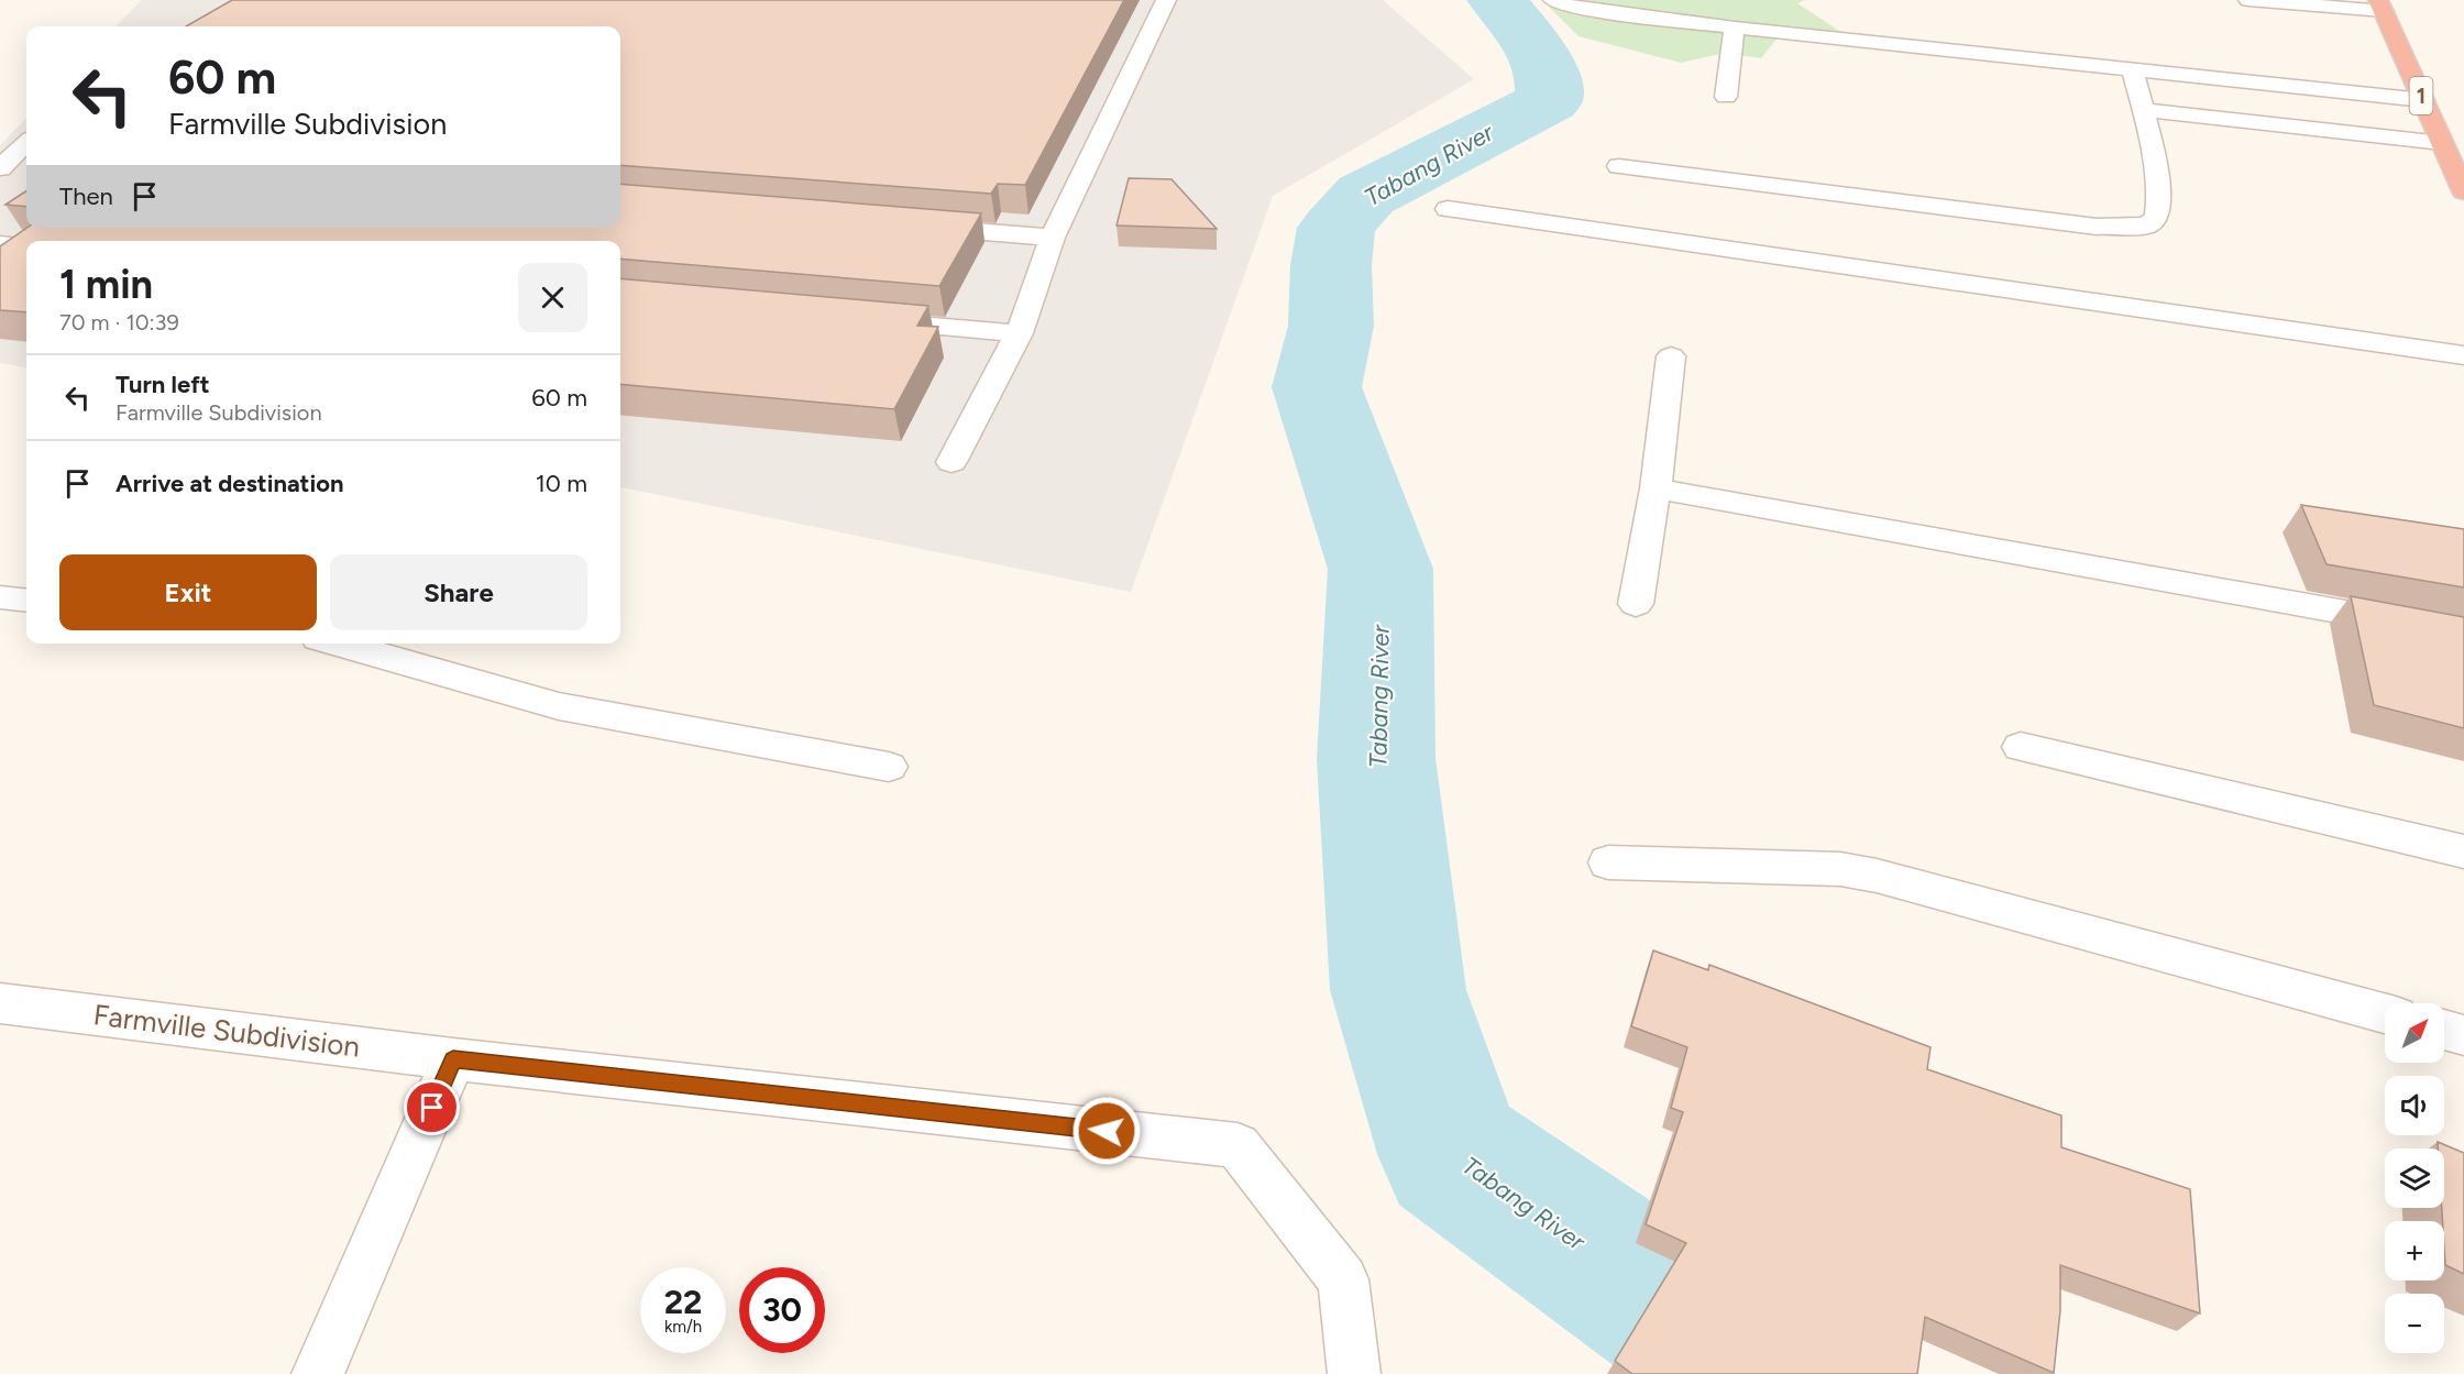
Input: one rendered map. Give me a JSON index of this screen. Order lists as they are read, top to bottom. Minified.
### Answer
{"streets":{"highway":["1"],"street":["Farmville Subdivision"]},"water":["Tabang River"],"north":"top right","page":{"turn":["60 m","Farmville Subdivision"],"then":"Then","heading":["1 min","70 m · 10:39"],"list":[{"name":"Turn left","note":"Farmville Subdivision","value":"60 m"},{"name":"Arrive at destination","value":"10 m"}],"buttons":["Exit","Share"],"map_buttons":["+","−"],"speed":"22 km/h","limit":"30"}}
